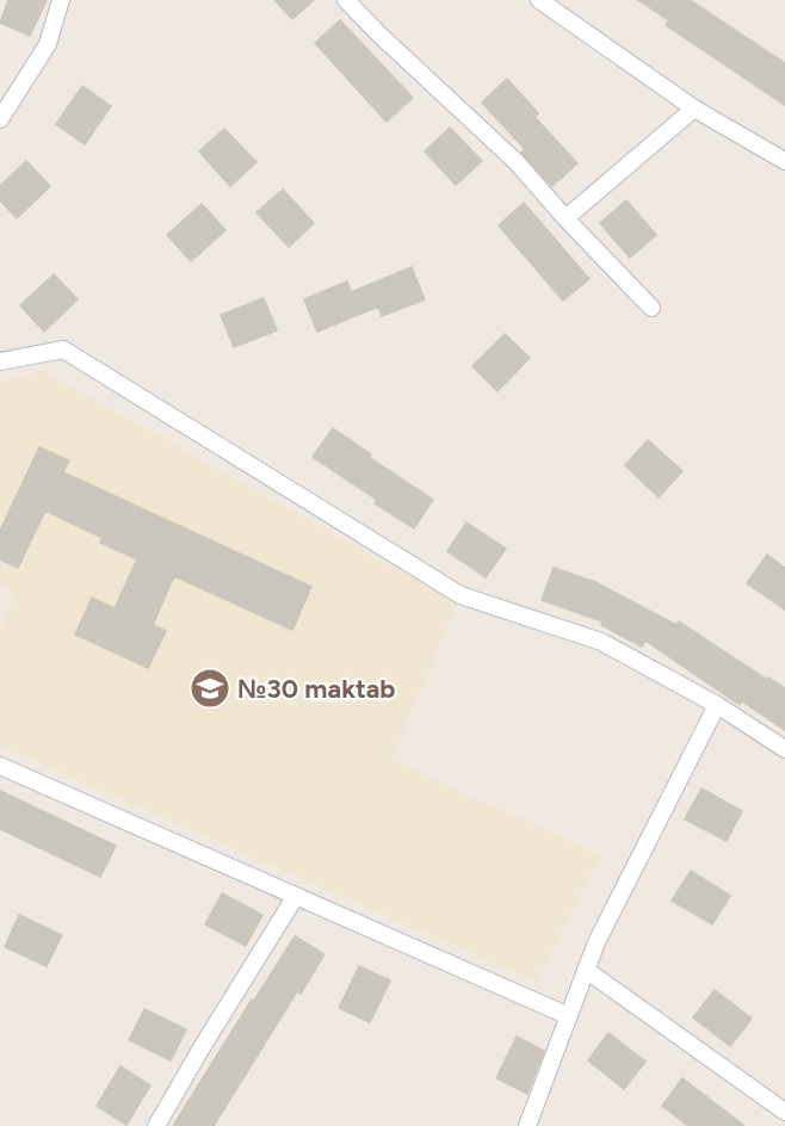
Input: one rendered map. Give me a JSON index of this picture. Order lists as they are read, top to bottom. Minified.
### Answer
{"places":{"school or university":["№30 maktab"]}}
